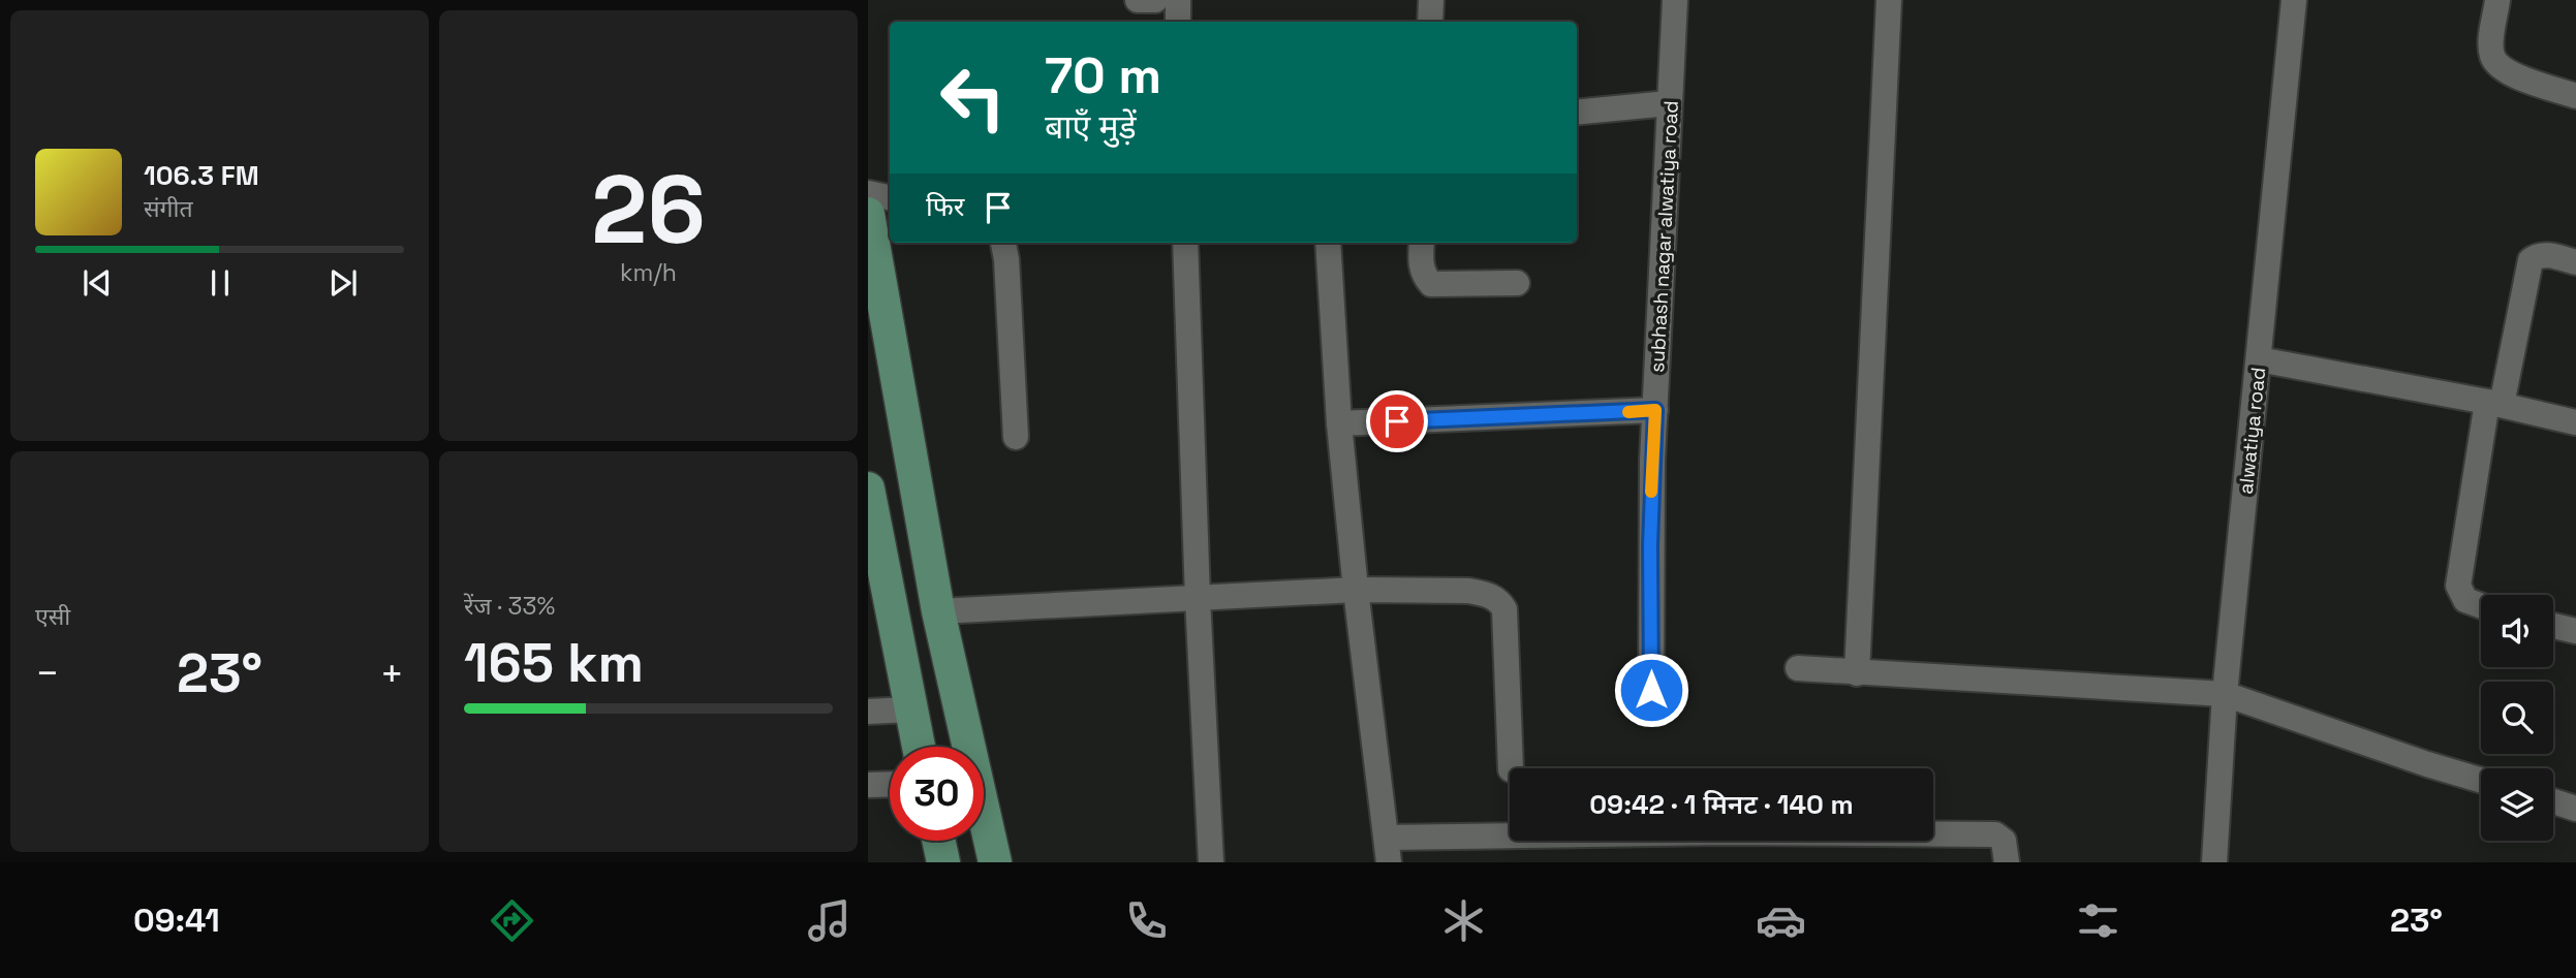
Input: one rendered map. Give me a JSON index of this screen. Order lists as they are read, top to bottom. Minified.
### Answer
{"streets":{"street":["subhash nagar alwatiya road","alwatiya road"]},"page":{"tile":[["26","km/h"],"एसी",["रेंज · 33%","165 km"]],"turn":["70 m","बाएँ मुड़ें"],"song":["106.3 FM","संगीत"],"then":"फिर","heat":["−","23°","+"],"limit":"30","trip":"09:42 · 1 मिनट · 140 m","tabs":["09:41","23°"]}}
